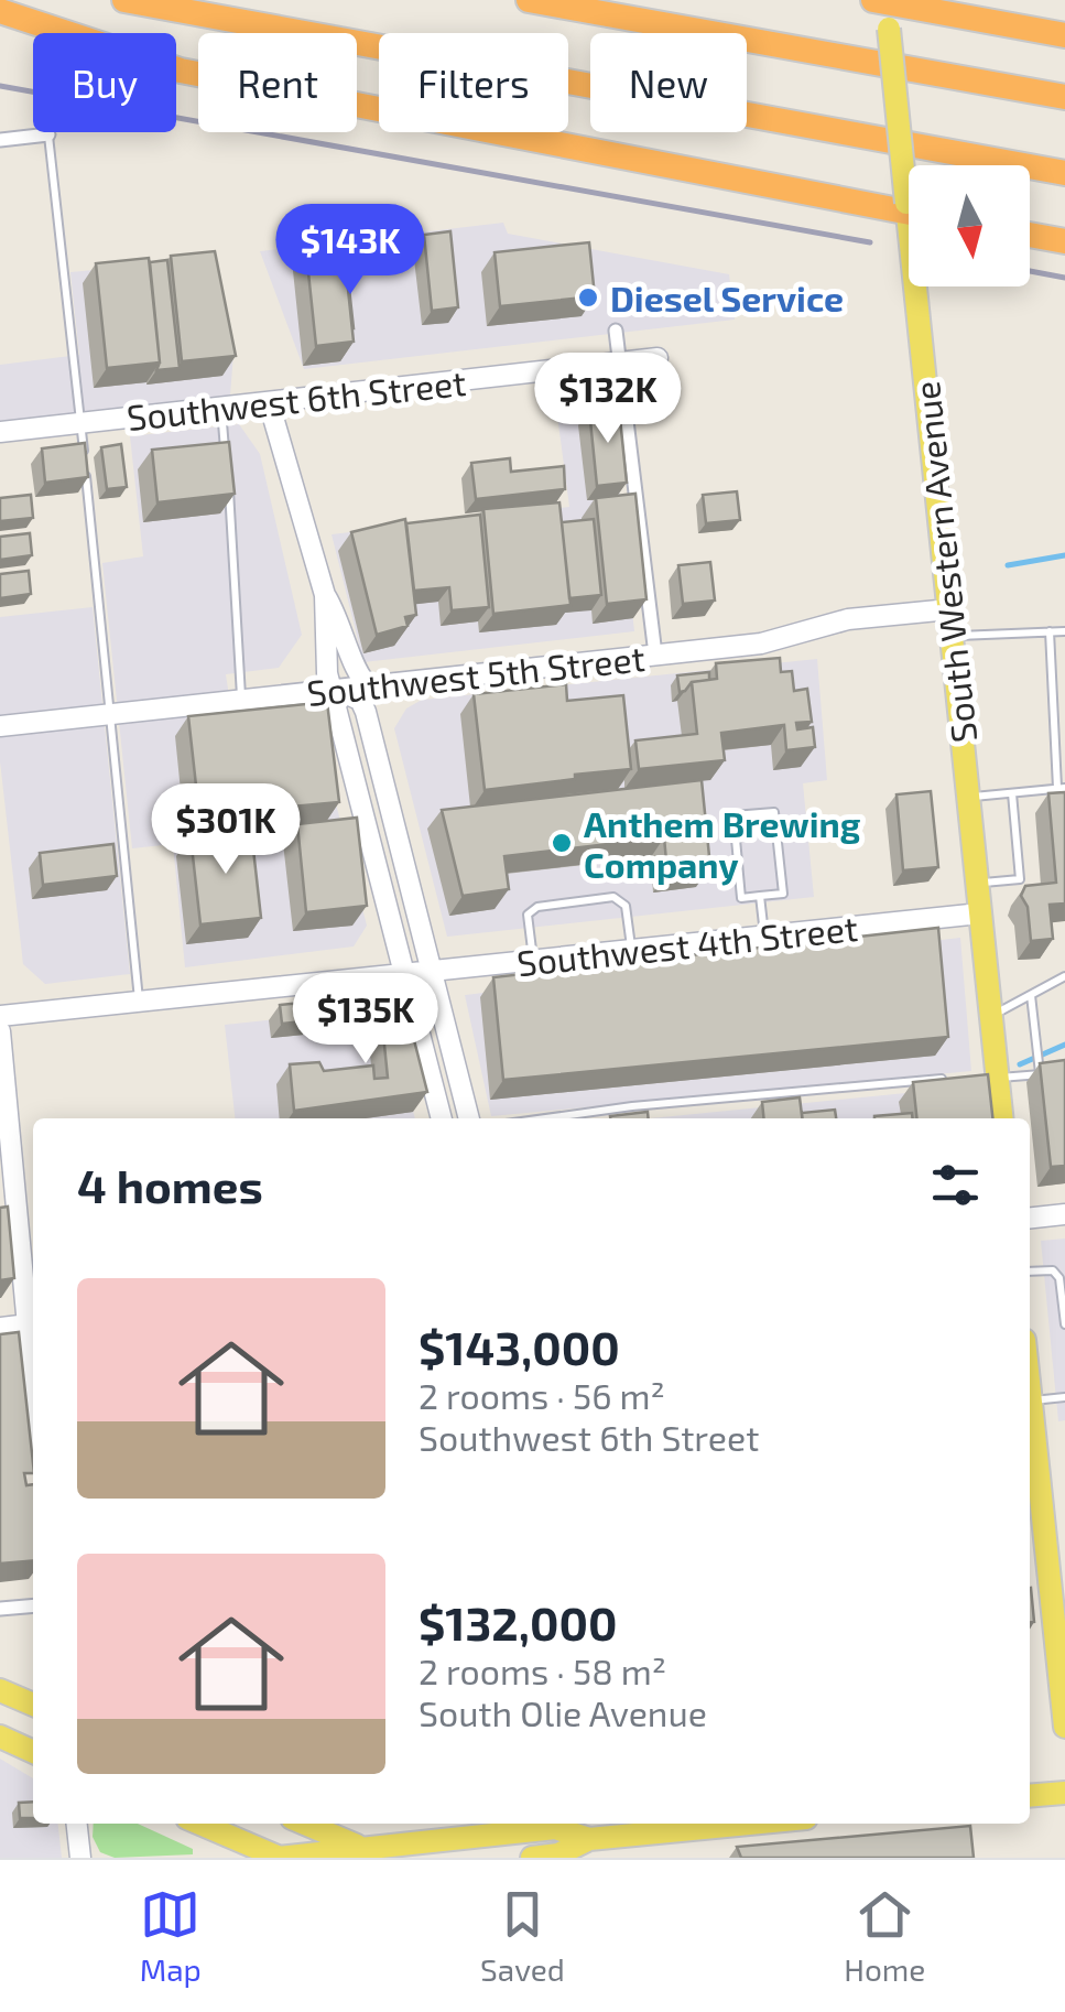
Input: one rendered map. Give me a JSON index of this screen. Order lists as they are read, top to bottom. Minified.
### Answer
{"streets":{"main road":["South Western Avenue"],"street":["Southwest 6th Street","Southwest 5th Street","Southwest 4th Street"]},"crossings":[["South Western Avenue","Southwest 5th Street"],["South Western Avenue","Southwest 4th Street"]],"places":["Diesel Service","Anthem Brewing Company"],"north":"bottom","page":{"chip":["Buy","Rent","Filters","New"],"price":["$143K","$132K","$301K","$135K"],"heading":"4 homes","list":[{"name":"$143,000","note":"2 rooms · 56 m² · Southwest 6th Street"},{"name":"$132,000","note":"2 rooms · 58 m² · South Olie Avenue"}],"tabs":["Map","Saved","Home"]}}
